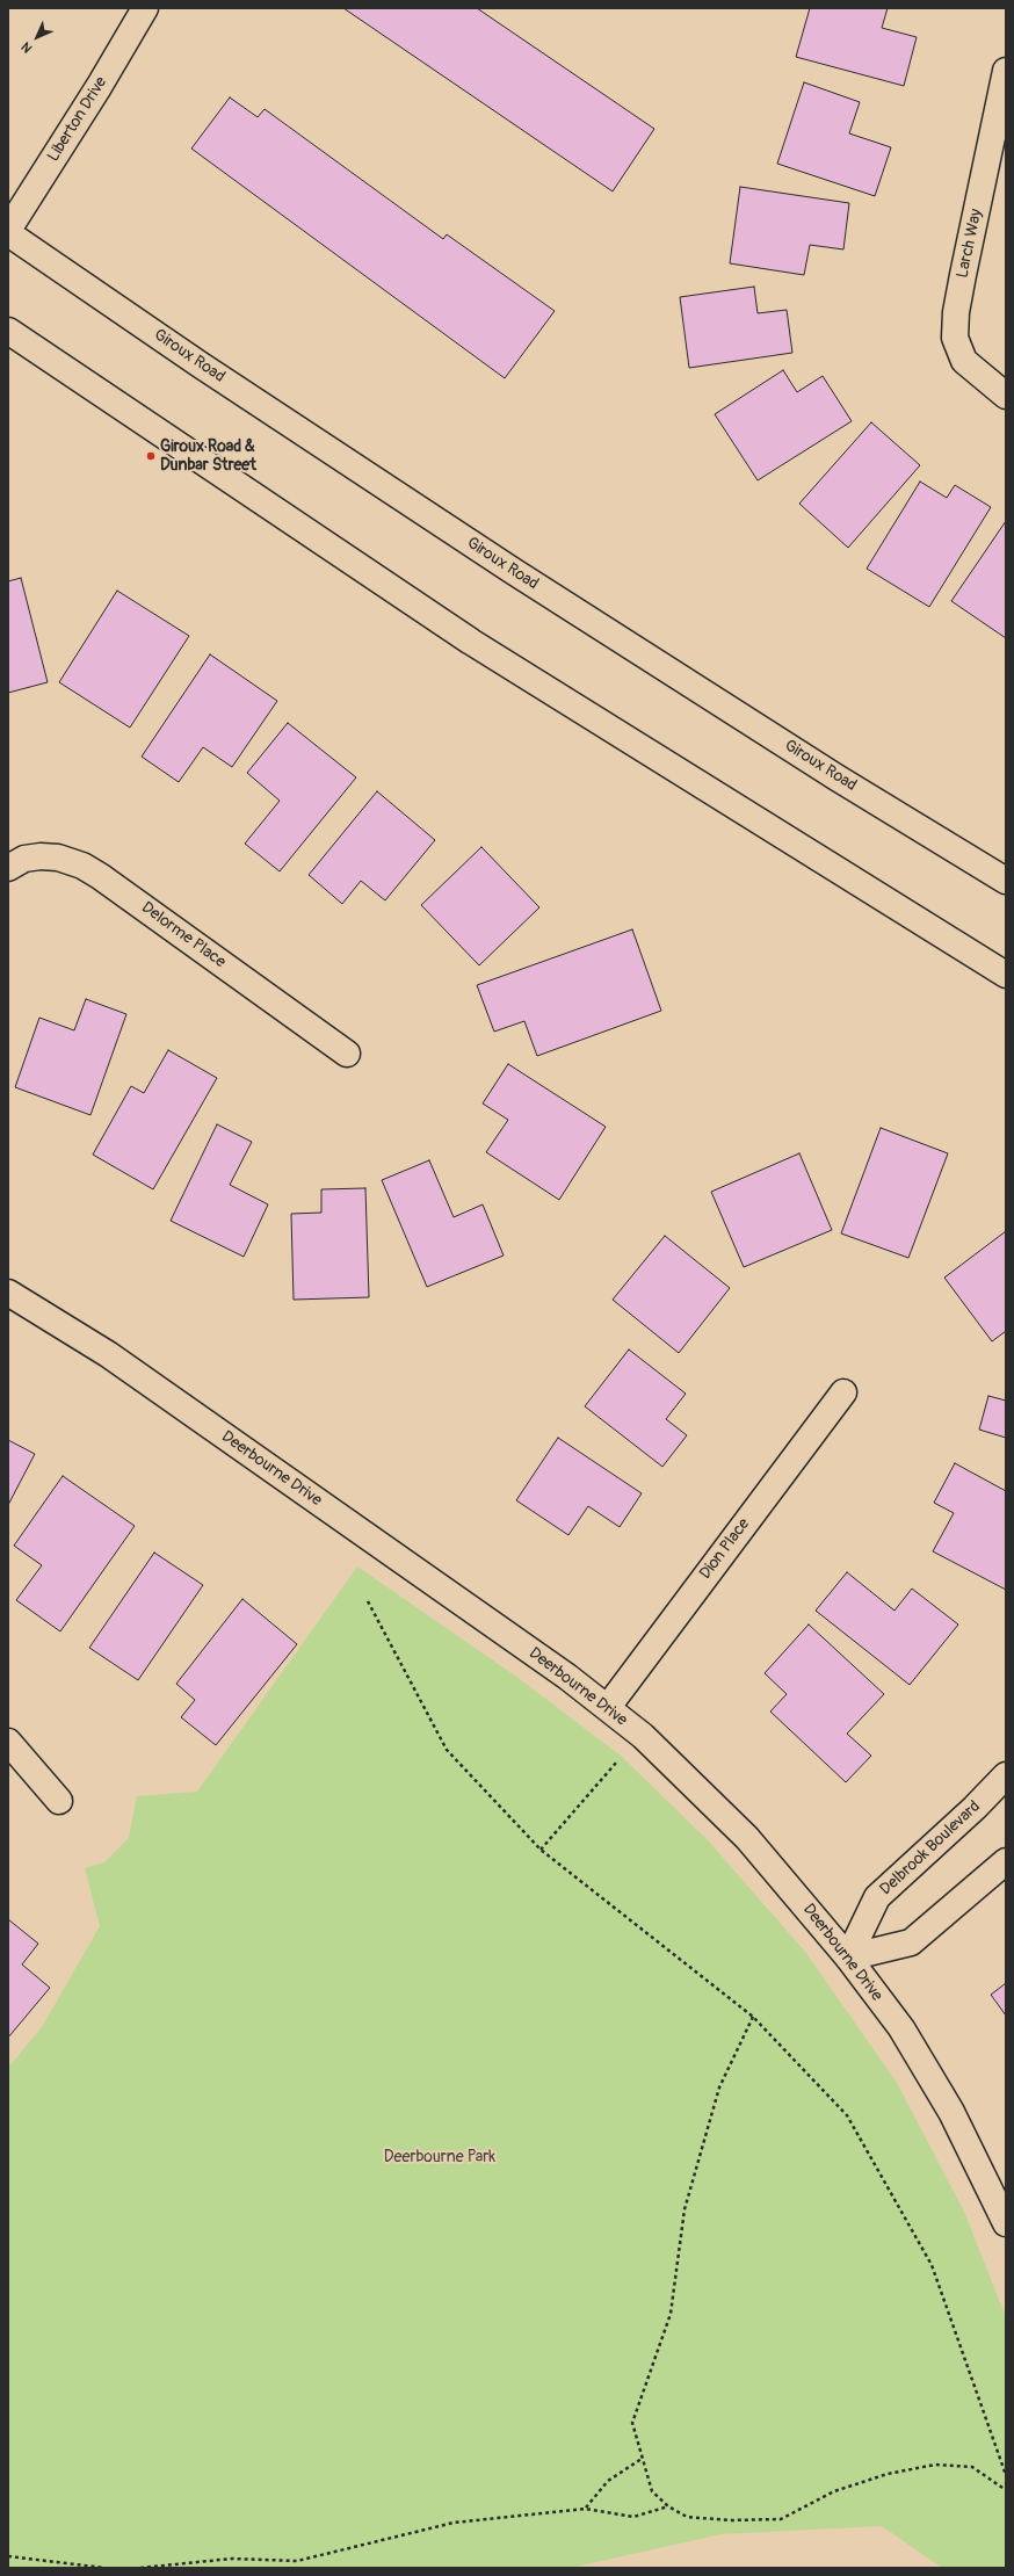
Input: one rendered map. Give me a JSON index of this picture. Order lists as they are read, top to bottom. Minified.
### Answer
{"streets":{"street":["Liberton Drive","Larch Way","Giroux Road","Delorme Place","Deerbourne Drive","Dion Place","Delbrook Boulevard"]},"crossings":[["Liberton Drive","Giroux Road"],["Deerbourne Drive","Dion Place"],["Deerbourne Drive","Delbrook Boulevard"]],"parks":["Deerbourne Park"],"places":["Giroux Road & Dunbar Street"],"north":"bottom left"}
